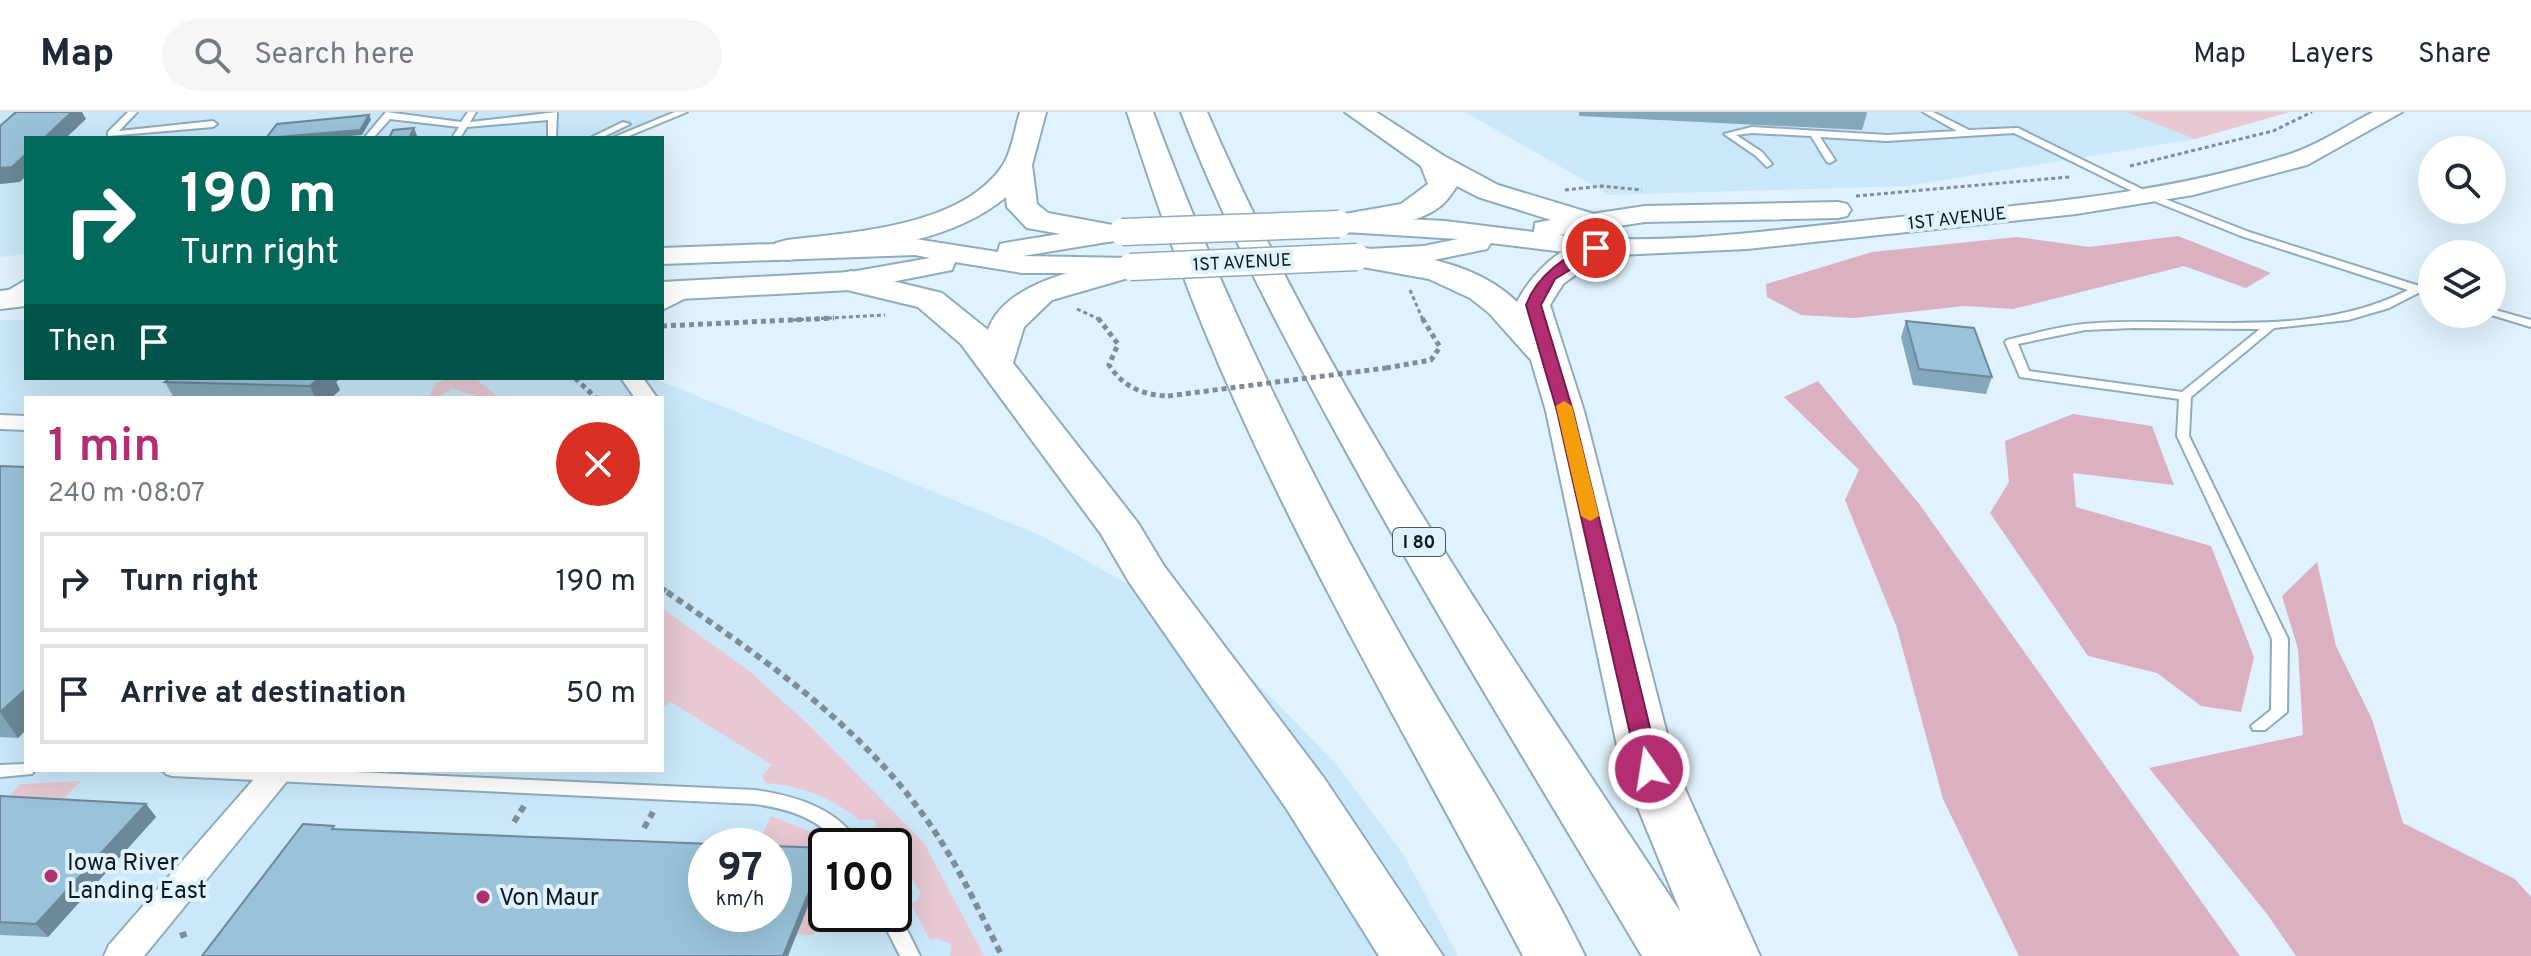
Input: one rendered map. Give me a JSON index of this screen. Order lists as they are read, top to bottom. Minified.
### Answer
{"streets":{"highway":["I 80"],"main road":["1ST AVENUE"]},"places":["Iowa River Landing East","Von Maur"],"page":{"header":"Map","search":"Search here","nav":["Map","Layers","Share"],"turn":["190 m","Turn right"],"then":"Then","heading":["1 min","240 m · 08:07"],"list":[{"name":"Turn right","value":"190 m"},{"name":"Arrive at destination","value":"50 m"}],"speed":"97 km/h","limit":"100"}}
